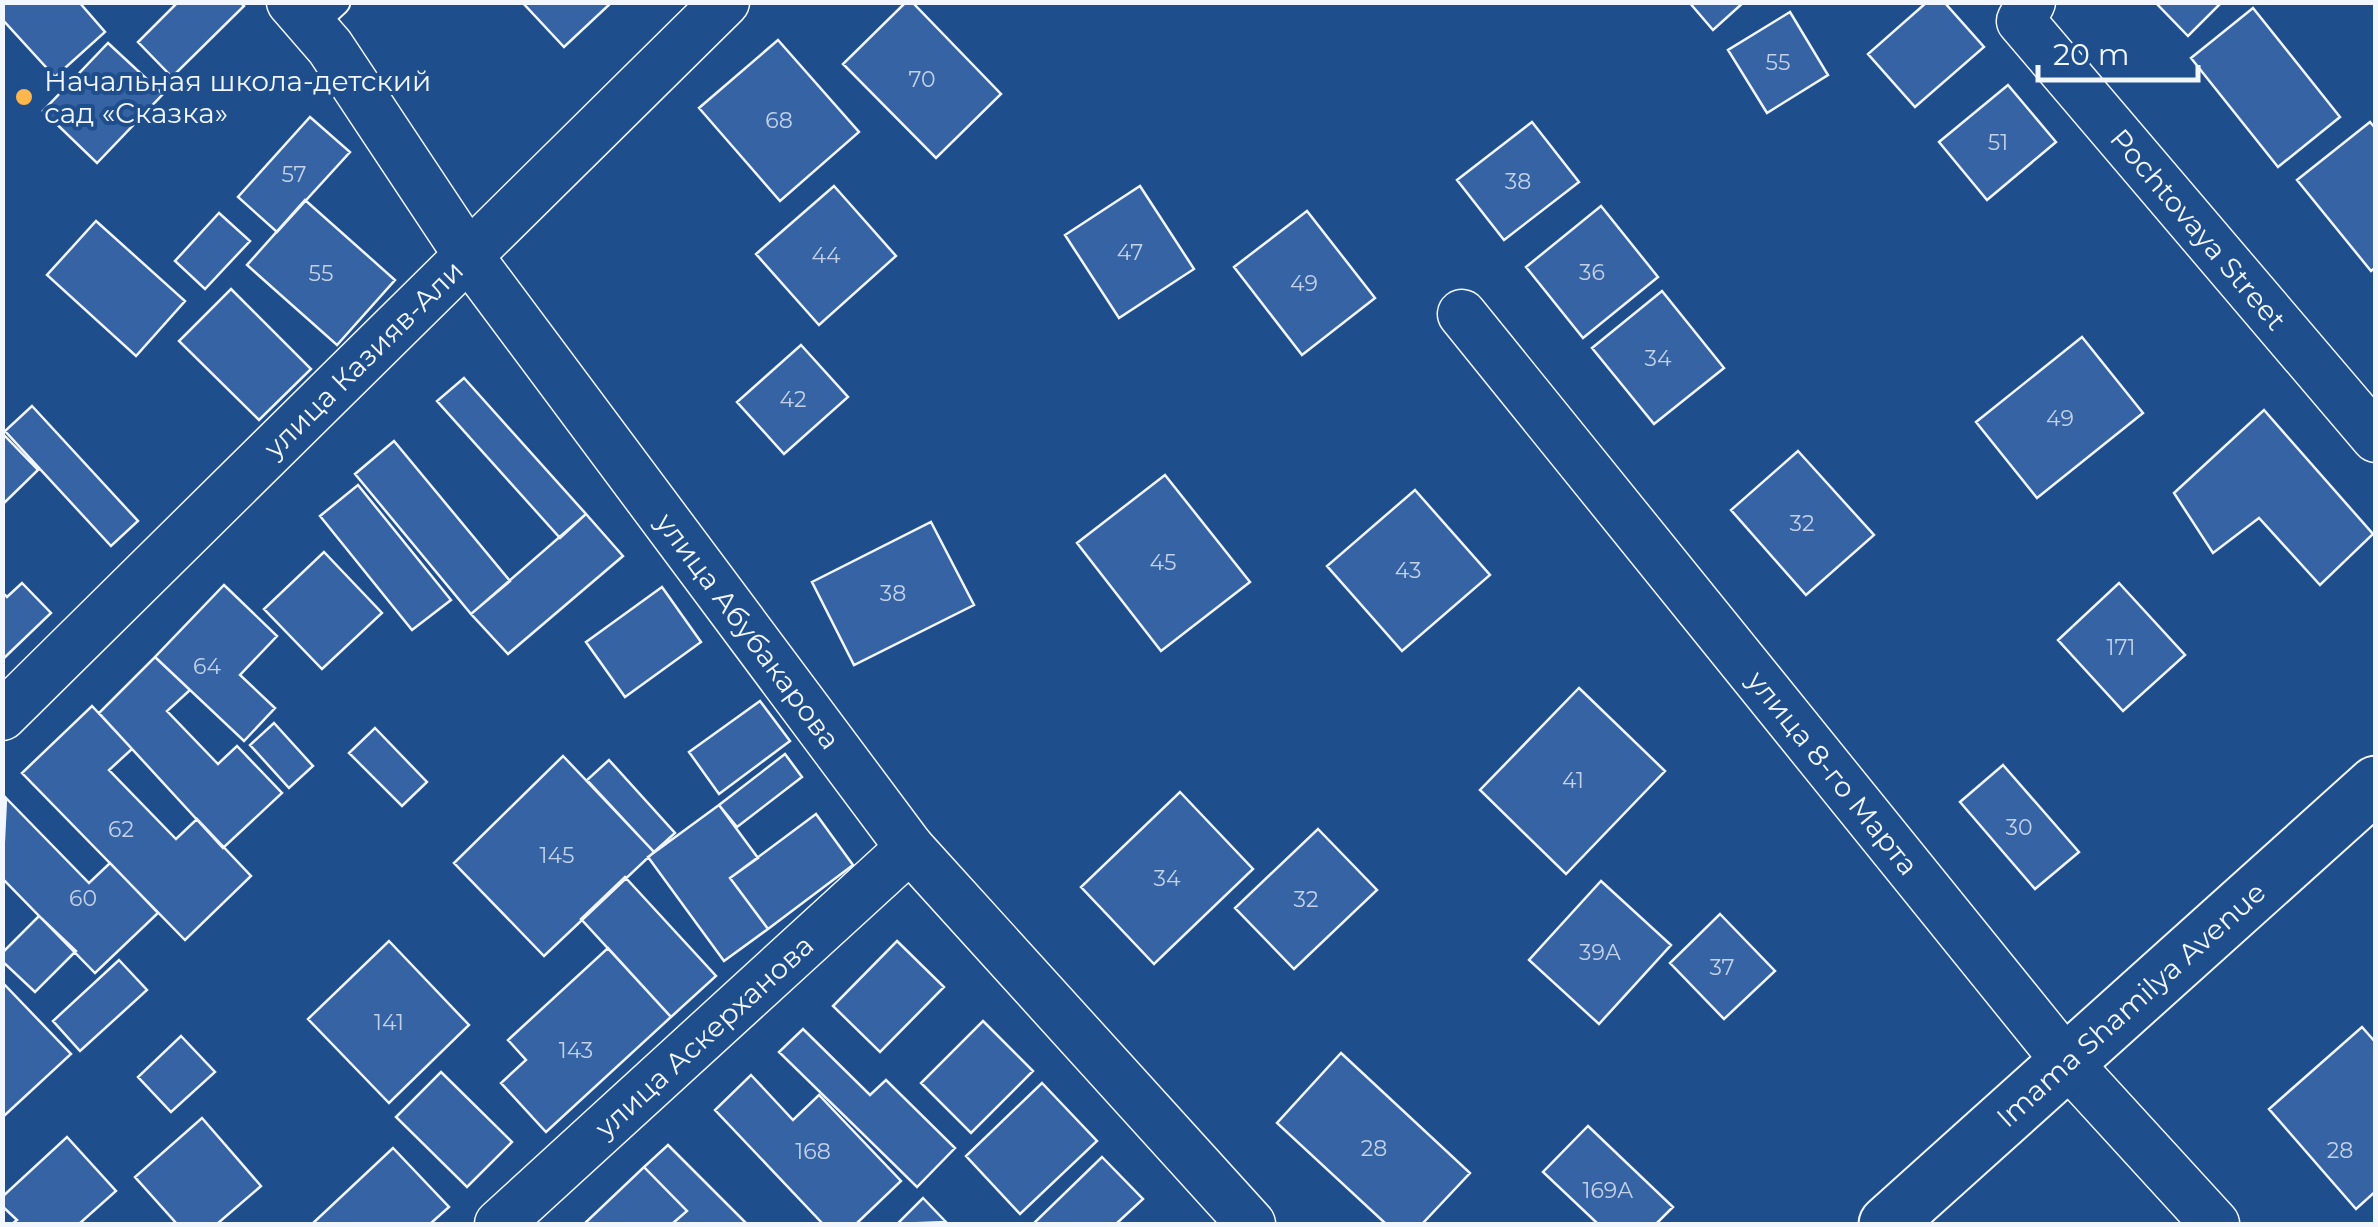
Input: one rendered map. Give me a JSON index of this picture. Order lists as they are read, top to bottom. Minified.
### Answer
{"streets":{"main road":["Imama Shamilya Avenue"],"street":["Pochtovaya Street","улица Казияв-Али","улица Абубакарова","улица 8-го Марта","улица Аскерханова"]},"crossings":[["улица Казияв-Али","улица Абубакарова"],["улица Абубакарова","улица Аскерханова"],["улица 8-го Марта","Imama Shamilya Avenue"]],"places":["Начальная школа-детский сад «Сказка»"],"house_numbers":["55","70","68","51","57","38","47","44","36","55","49","34","42","49","32","45","43","38","171","64","41","30","62","145","34","60","32","39А","37","141","143","28","28","168","169А"],"scale_bar":"20 m"}
